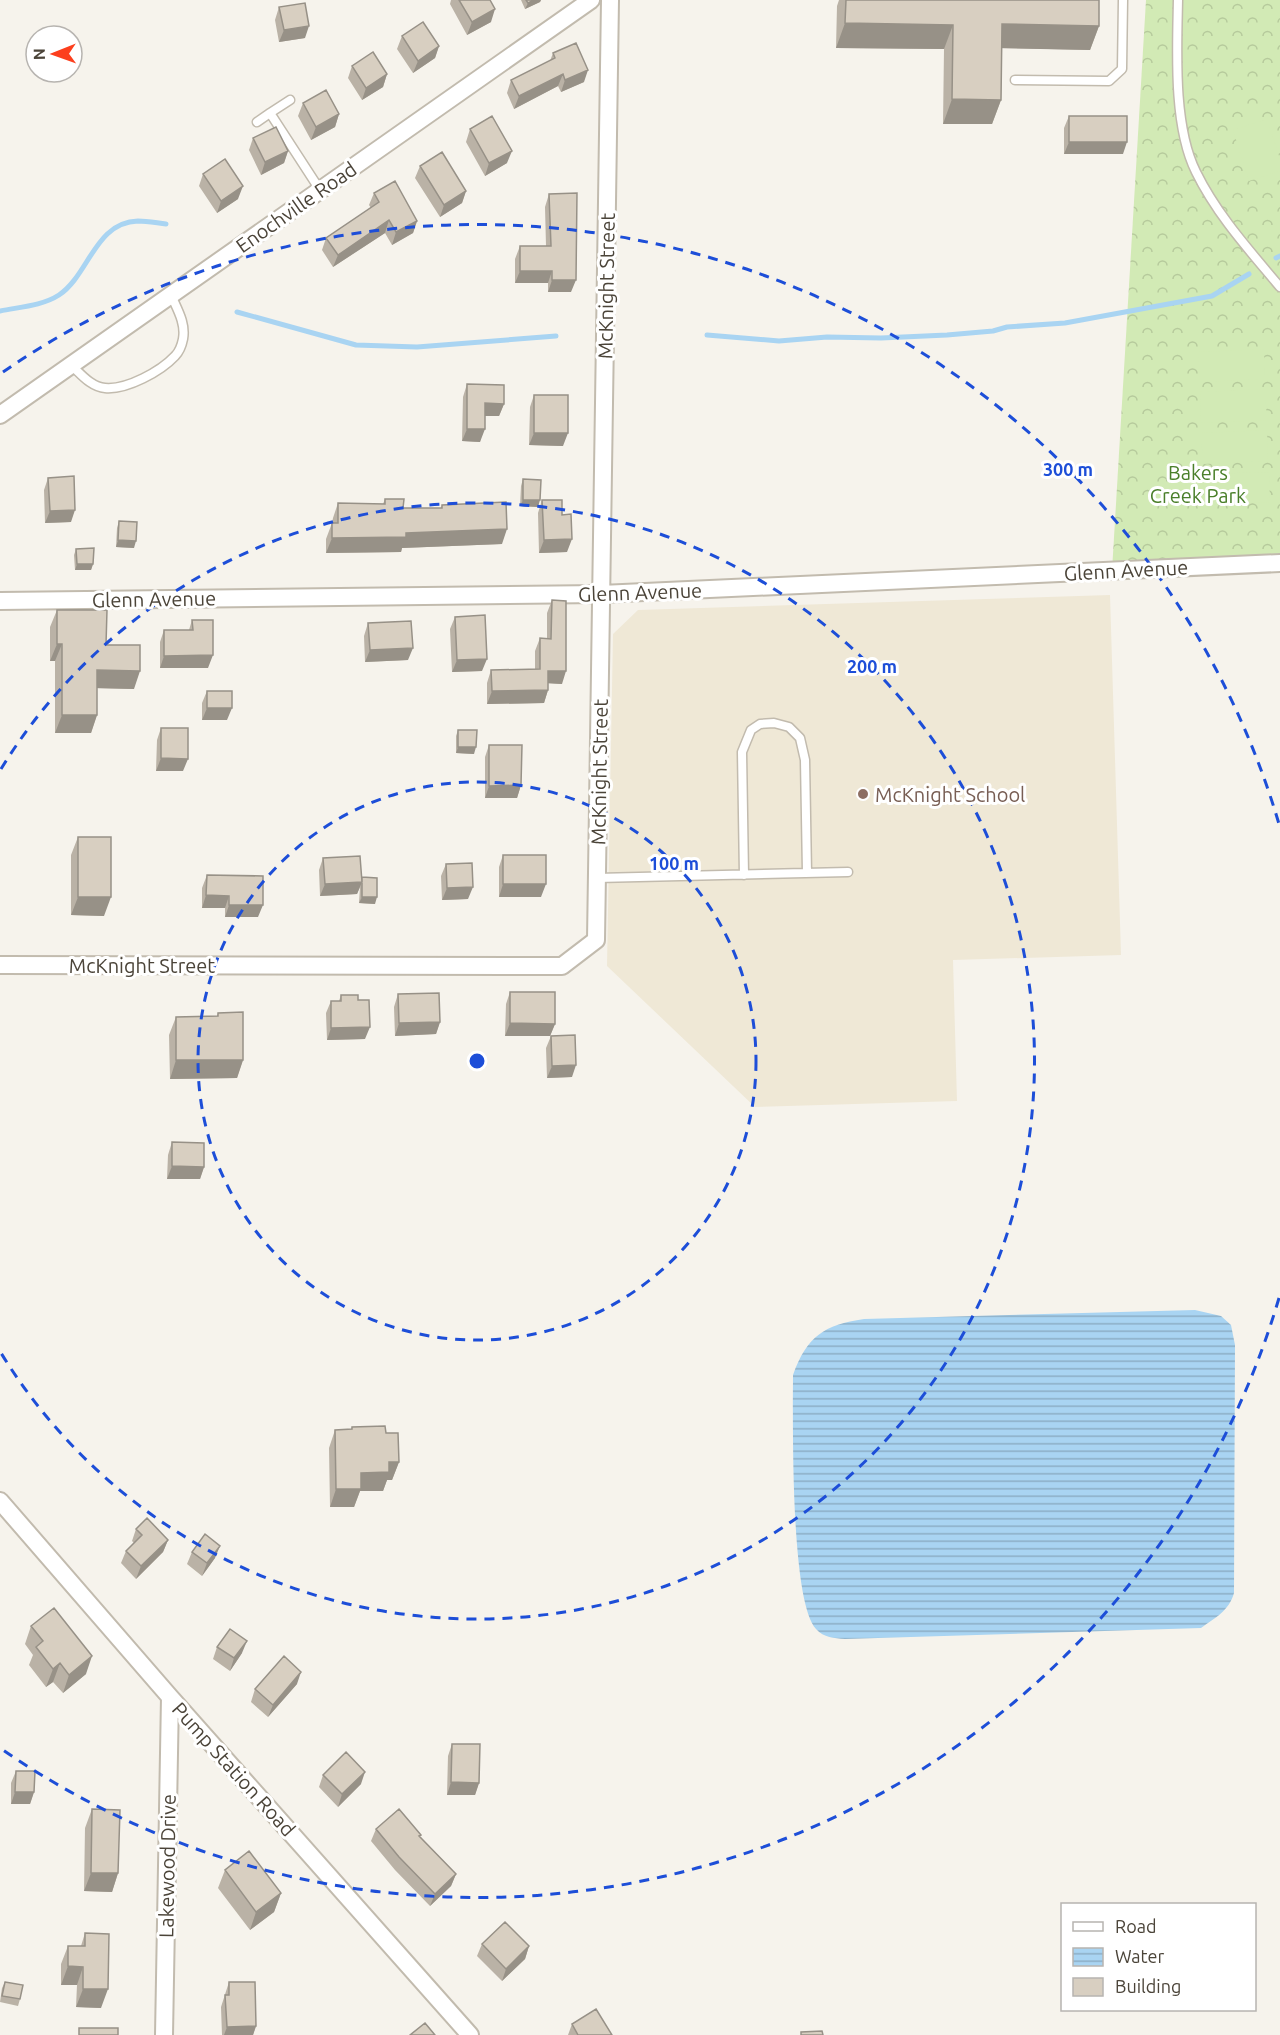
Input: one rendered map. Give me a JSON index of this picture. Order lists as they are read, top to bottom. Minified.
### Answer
{"streets":{"street":["Enochville Road","McKnight Street","Glenn Avenue","Pump Station Road","Lakewood Drive"]},"crossings":[["McKnight Street","Glenn Avenue"],["Pump Station Road","Lakewood Drive"]],"parks":["Bakers Creek Park"],"places":["McKnight School"],"legend":["Road","Water","Building"],"north":"left","rings":["300 m","200 m","100 m"]}
